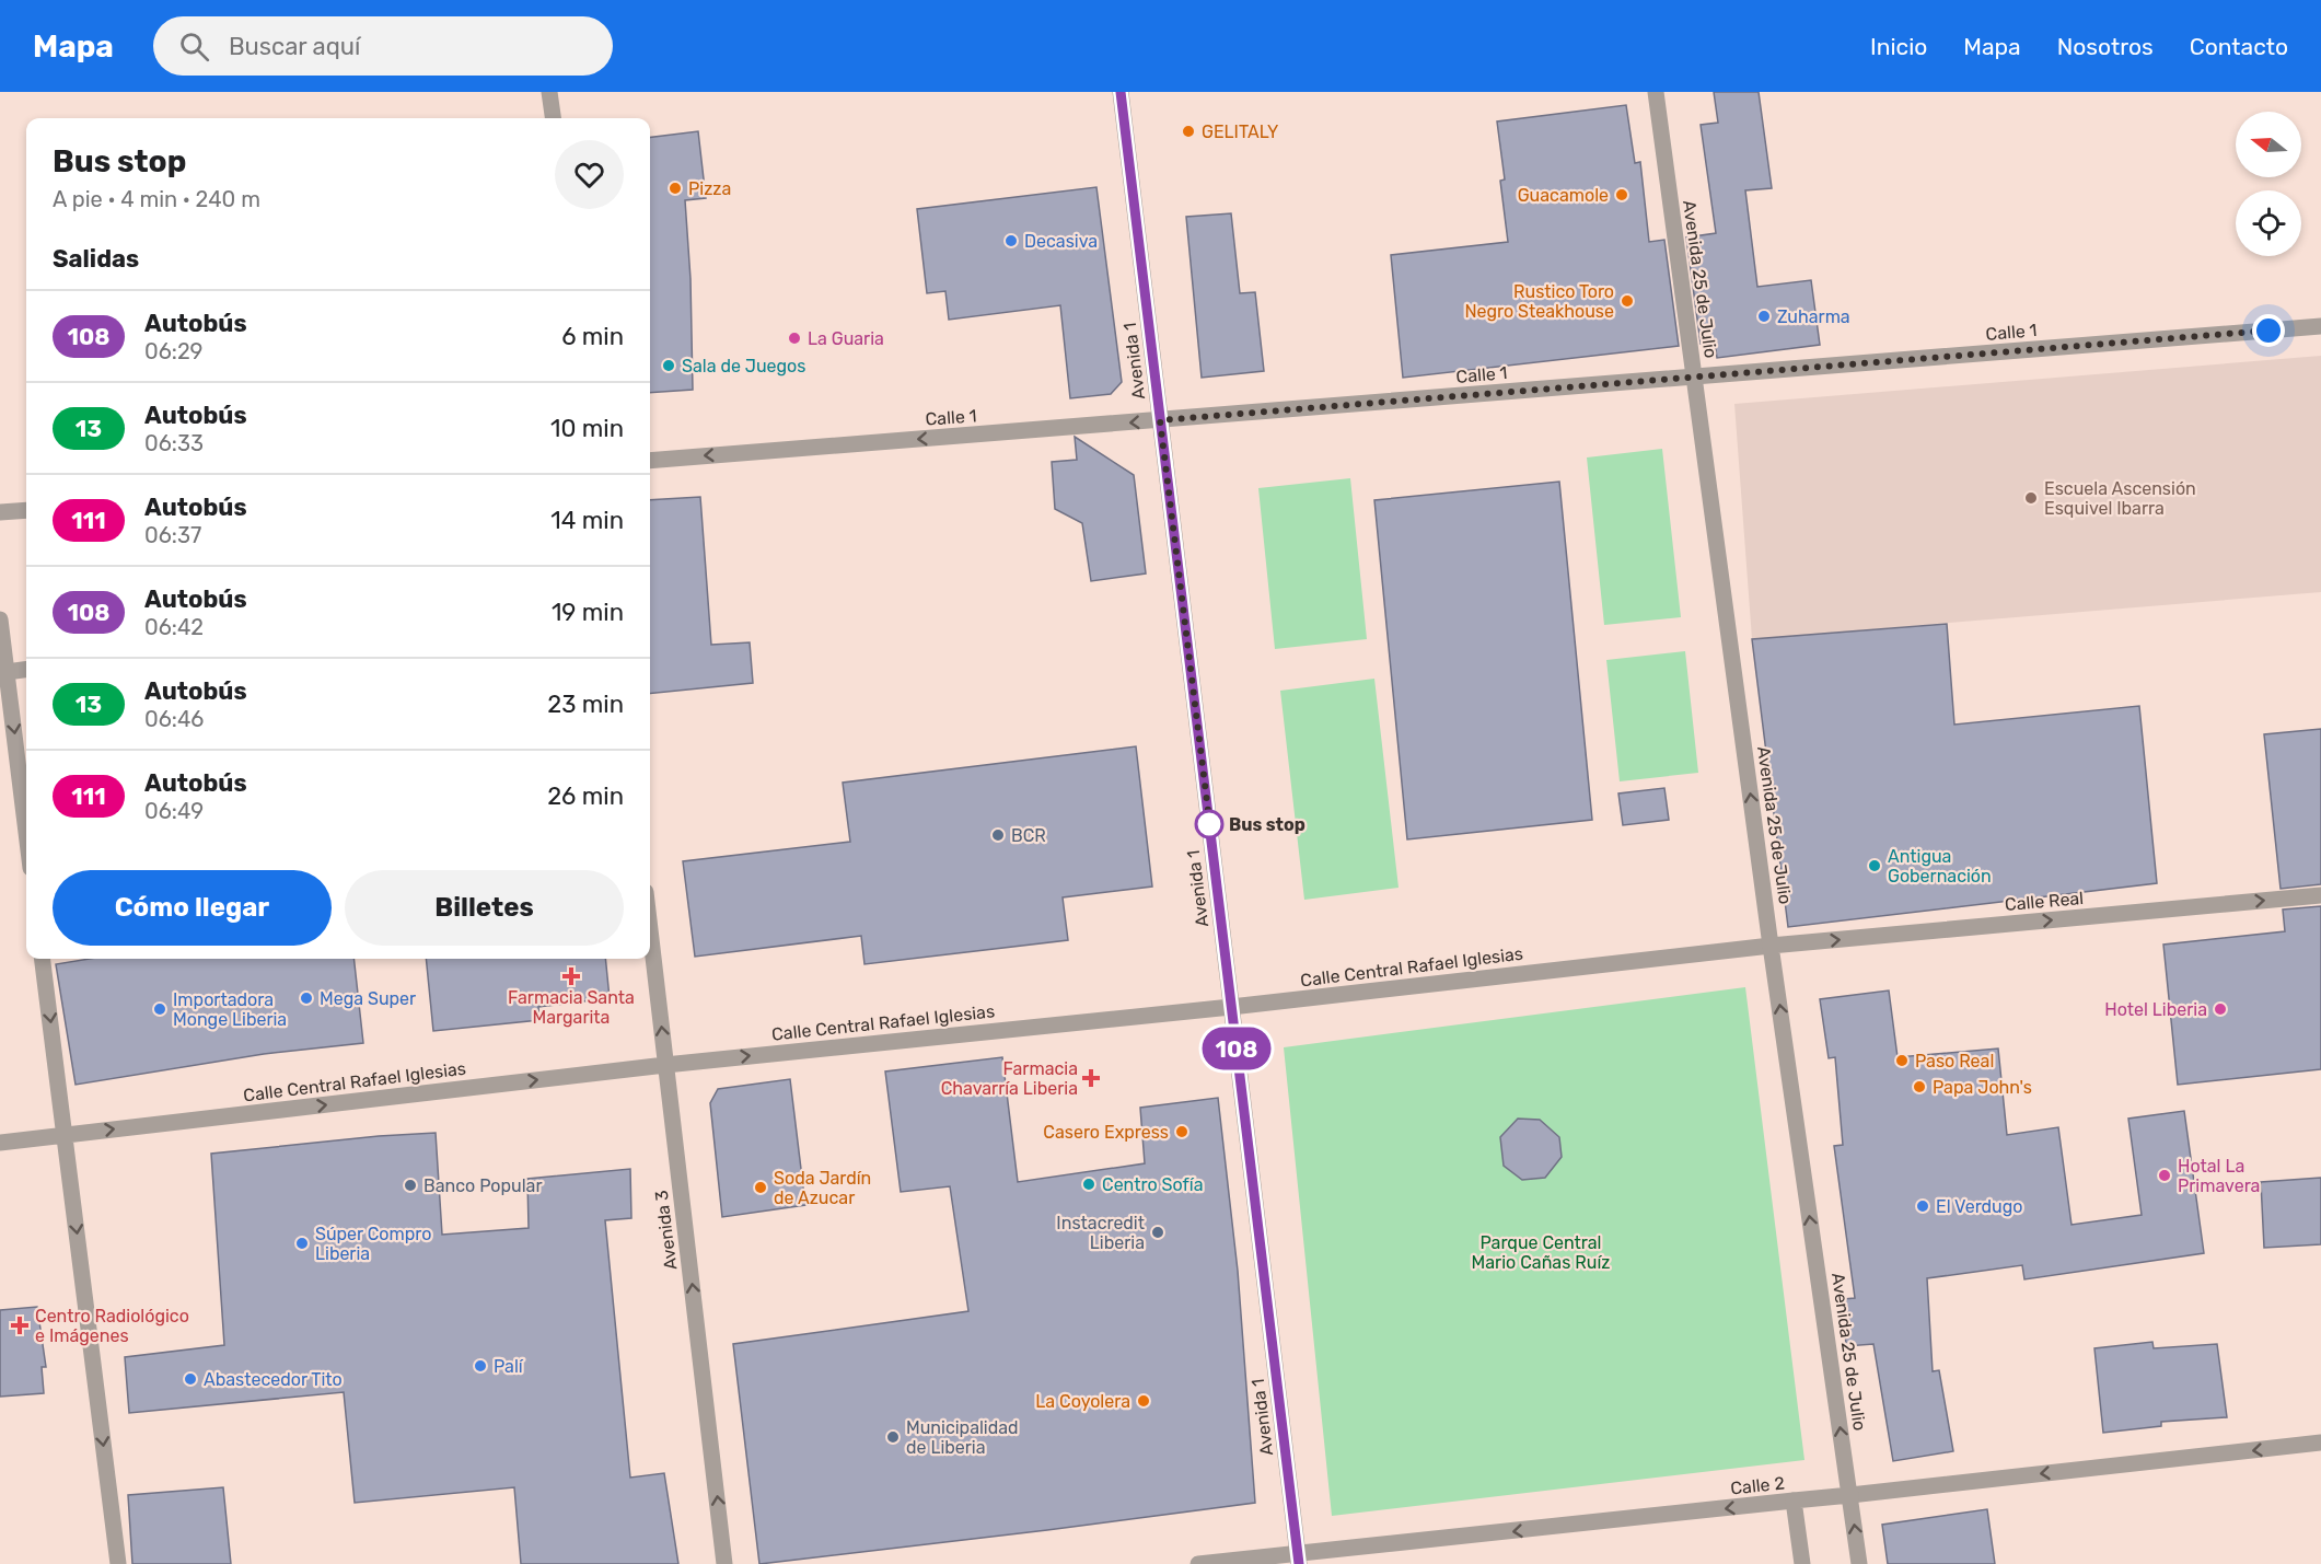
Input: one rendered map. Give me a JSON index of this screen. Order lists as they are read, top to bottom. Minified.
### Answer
{"streets":{"street":["Avenida 25 de Julio","Calle 1","Avenida 1","Calle Real","Calle Central Rafael Iglesias","Avenida 3","Calle 2"]},"crossings":[["Avenida 25 de Julio","Calle 1"],["Avenida 25 de Julio","Calle Real"],["Avenida 25 de Julio","Calle Central Rafael Iglesias"],["Avenida 25 de Julio","Calle 2"],["Calle 1","Avenida 1"],["Avenida 1","Calle Central Rafael Iglesias"],["Avenida 1","Calle 2"],["Calle Real","Calle Central Rafael Iglesias"],["Calle Central Rafael Iglesias","Avenida 3"]],"one_way":["Avenida 25 de Julio","Calle Real","Calle Central Rafael Iglesias","Avenida 3","Calle 2"],"parks":["Parque Central Mario Cañas Ruíz"],"places":{"other":["GELITALY","Pizza","Guacamole","Decasiva","Rustico Toro Negro Steakhouse","Zuharma","La Guaria","Sala de Juegos","Escuela Ascensión Esquivel Ibarra","Bus stop","BCR","Antigua Gobernación","Mega Super","Importadora Monge Liberia","Hotel Liberia","Paso Real","Papa John's","Casero Express","Hotal La Primavera","Centro Sofía","Banco Popular","Soda Jardín de Azucar","El Verdugo","Instacredit Liberia","Súper Compro Liberia","Palí","Abastecedor Tito","La Coyolera","Municipalidad de Liberia"],"health":["Farmacia Santa Margarita","Farmacia Chavarría Liberia","Centro Radiológico e Imágenes"]},"lines":["bus line 108"],"north":"left","page":{"header":"Mapa","search":"Buscar aquí","nav":["Inicio","Mapa","Nosotros","Contacto"],"on_map":"108","heading":[["Bus stop","A pie · 4 min · 240 m"],"Salidas"],"list":[{"mark":"108","name":"Autobús","note":"06:29","value":"6 min"},{"mark":"13","name":"Autobús","note":"06:33","value":"10 min"},{"mark":"111","name":"Autobús","note":"06:37","value":"14 min"},{"mark":"108","name":"Autobús","note":"06:42","value":"19 min"},{"mark":"13","name":"Autobús","note":"06:46","value":"23 min"},{"mark":"111","name":"Autobús","note":"06:49","value":"26 min"}],"buttons":["Cómo llegar","Billetes"]}}
